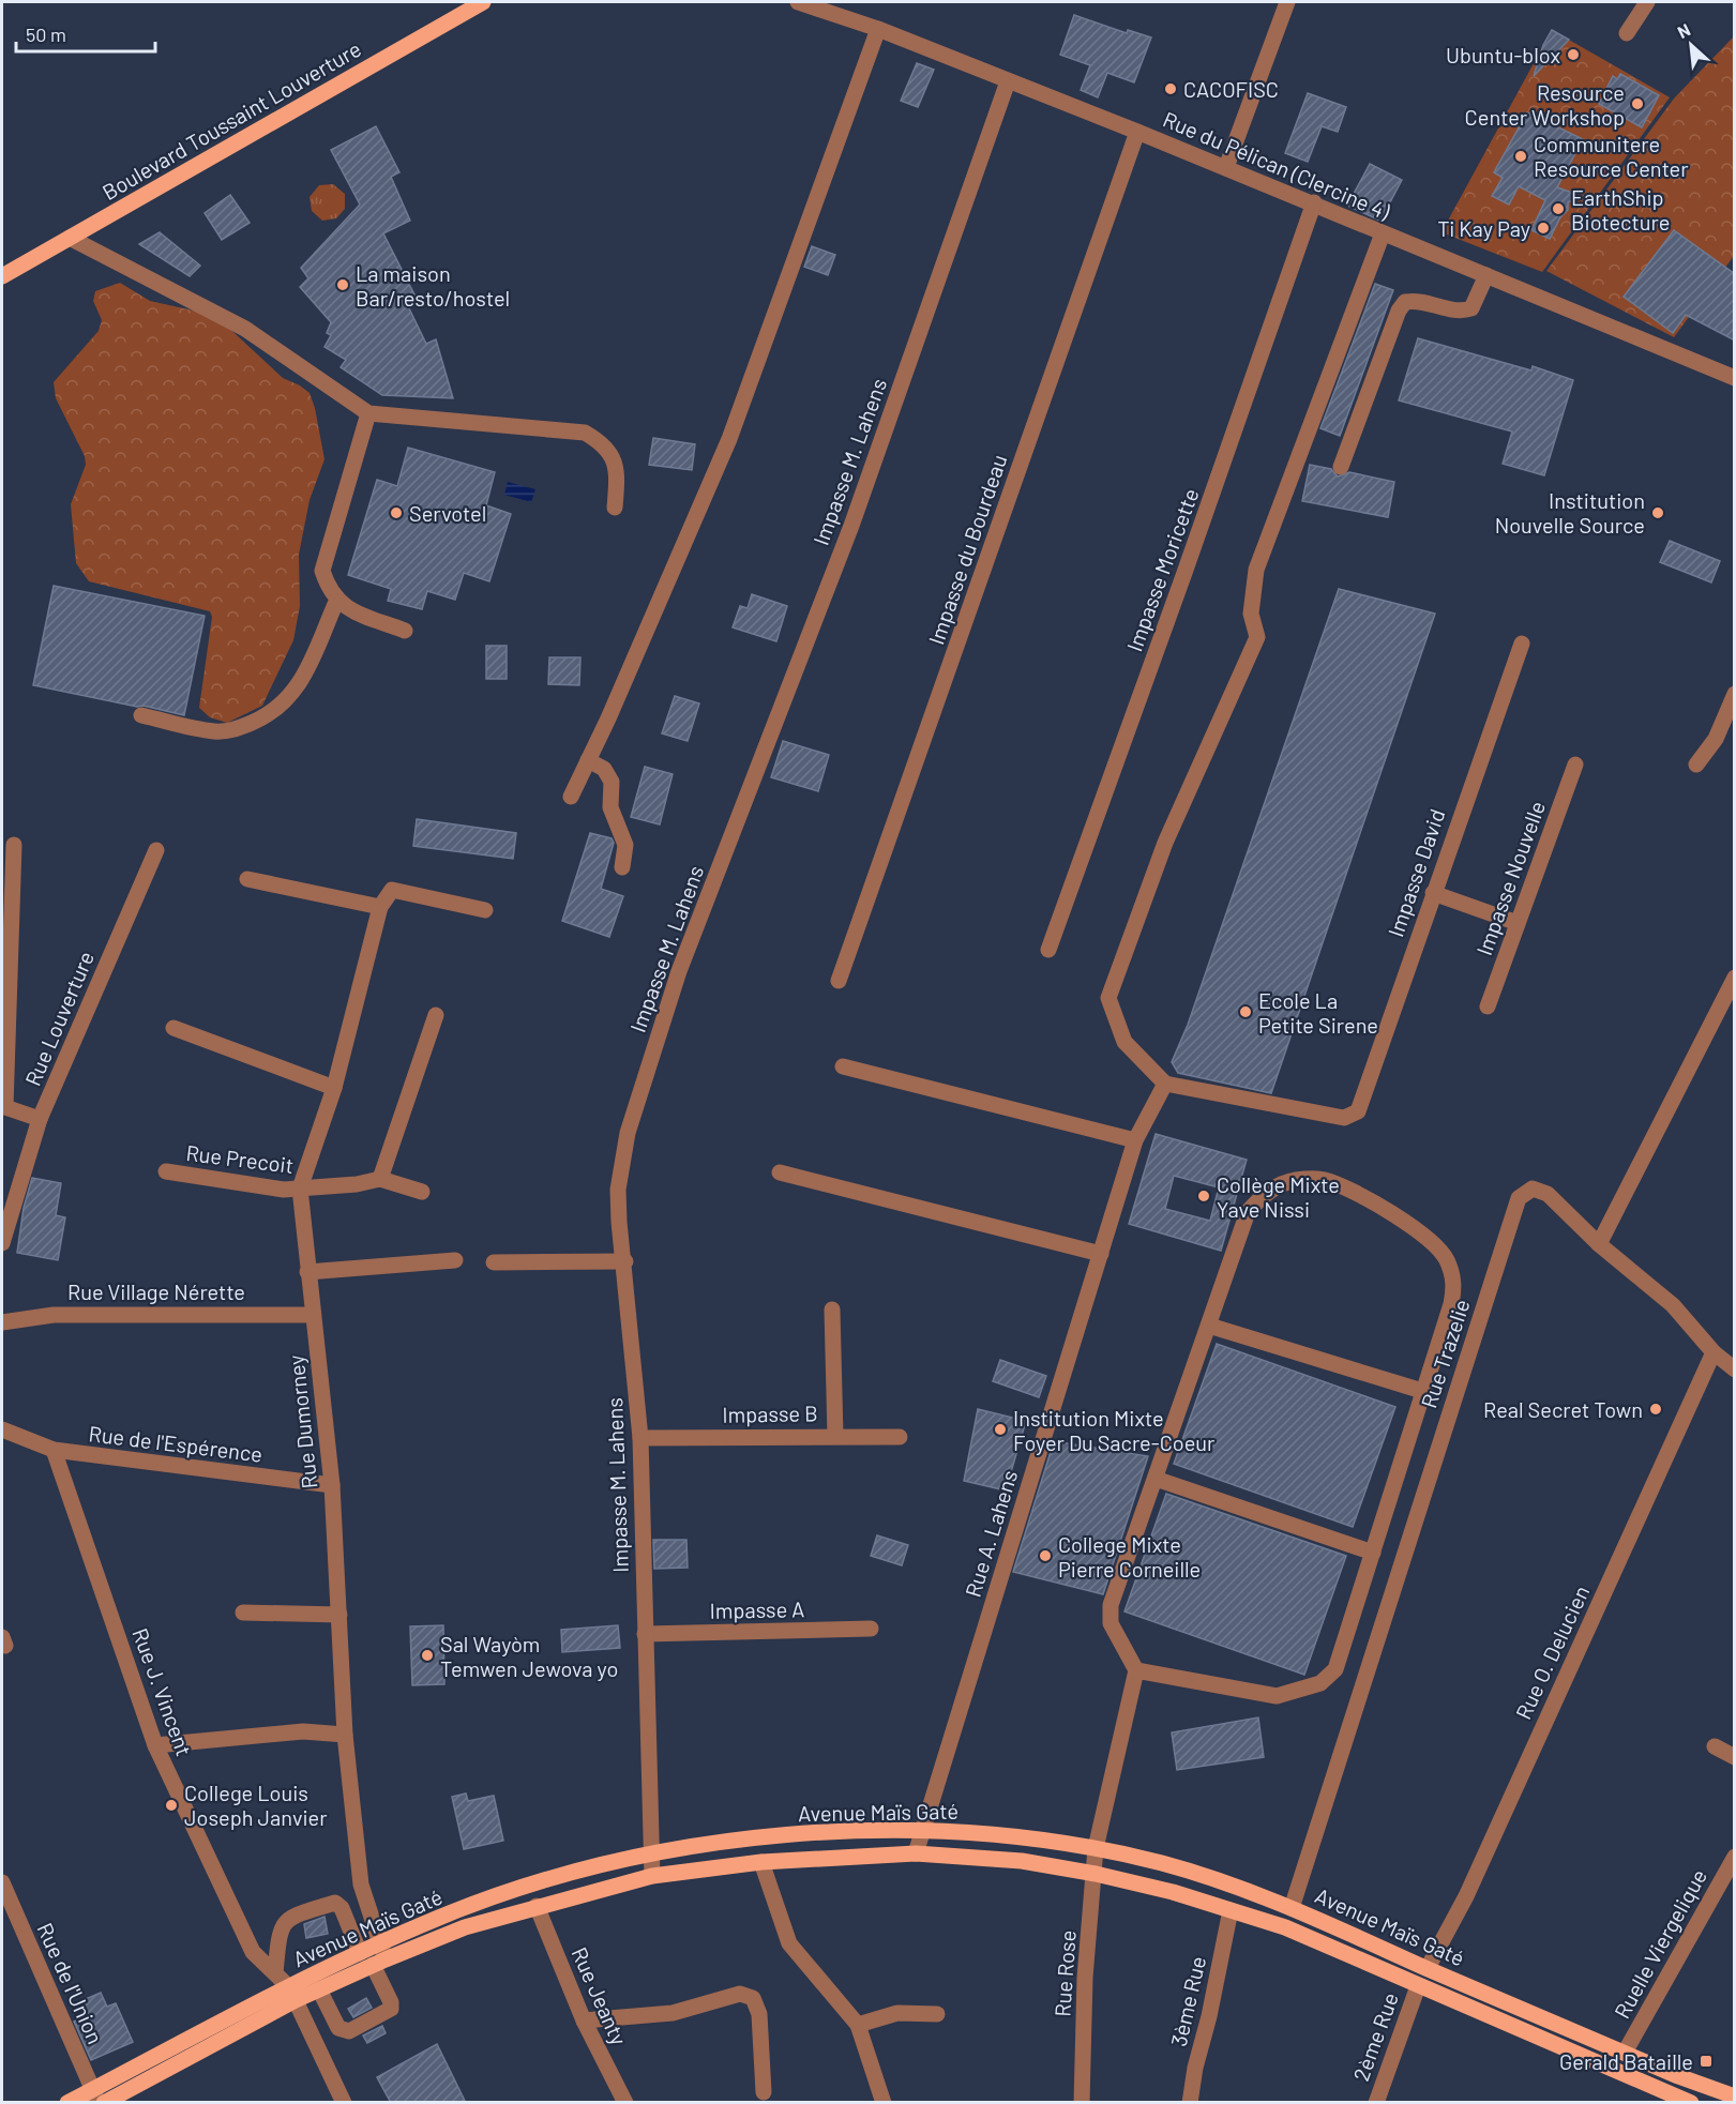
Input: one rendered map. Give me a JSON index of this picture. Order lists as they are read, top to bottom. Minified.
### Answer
{"streets":{"main road":["Boulevard Toussaint Louverture","Avenue Maïs Gaté"],"street":["Rue du Pélican (Clercine 4)","Impasse M. Lahens","Impasse du Bourdeau","Impasse Moricette","Impasse David","Impasse Nouvelle","Rue Louverture","Rue Precoit","Rue Village Nérette","Rue Trazelie","Impasse B","Rue Dumorney","Rue de l'Espérence","Rue A. Lahens","Impasse A","Rue O. Delucien","Rue J. Vincent","Ruelle Viergelique","Rue Rose","Rue de l'Union","Rue Jeanty","3ème Rue","2ème Rue"]},"crossings":[["Rue du Pélican (Clercine 4)","Impasse M. Lahens"],["Rue du Pélican (Clercine 4)","Impasse du Bourdeau"],["Rue du Pélican (Clercine 4)","Impasse Moricette"],["Impasse M. Lahens","Impasse B"],["Impasse M. Lahens","Impasse A"],["Impasse M. Lahens","Avenue Maïs Gaté"],["Impasse David","Rue A. Lahens"],["Rue Precoit","Rue Dumorney"],["Rue Village Nérette","Rue Dumorney"],["Rue Trazelie","Avenue Maïs Gaté"],["Rue Dumorney","Rue de l'Espérence"],["Rue Dumorney","Avenue Maïs Gaté"],["Rue de l'Espérence","Rue J. Vincent"],["Rue A. Lahens","Avenue Maïs Gaté"],["Rue O. Delucien","Avenue Maïs Gaté"],["Rue J. Vincent","Avenue Maïs Gaté"],["Avenue Maïs Gaté","Ruelle Viergelique"],["Avenue Maïs Gaté","Rue Rose"],["Avenue Maïs Gaté","Rue de l'Union"],["Avenue Maïs Gaté","Rue Jeanty"],["Avenue Maïs Gaté","3ème Rue"],["Avenue Maïs Gaté","2ème Rue"]],"places":{"other":["Ubuntu-blox","CACOFISC","Resource Center Workshop","Communitere Resource Center","EarthShip Biotecture","Ti Kay Pay","La maison Bar/resto/hostel","Servotel","Institution Nouvelle Source","Ecole La Petite Sirene","Collège Mixte Yave Nissi","Real Secret Town","Institution Mixte Foyer Du Sacre-Coeur","College Mixte Pierre Corneille","Sal Wayòm Temwen Jewova yo","College Louis Joseph Janvier"],"transit":["Gerald Bataille"]},"scale_bar":"50 m","north":"top left"}
